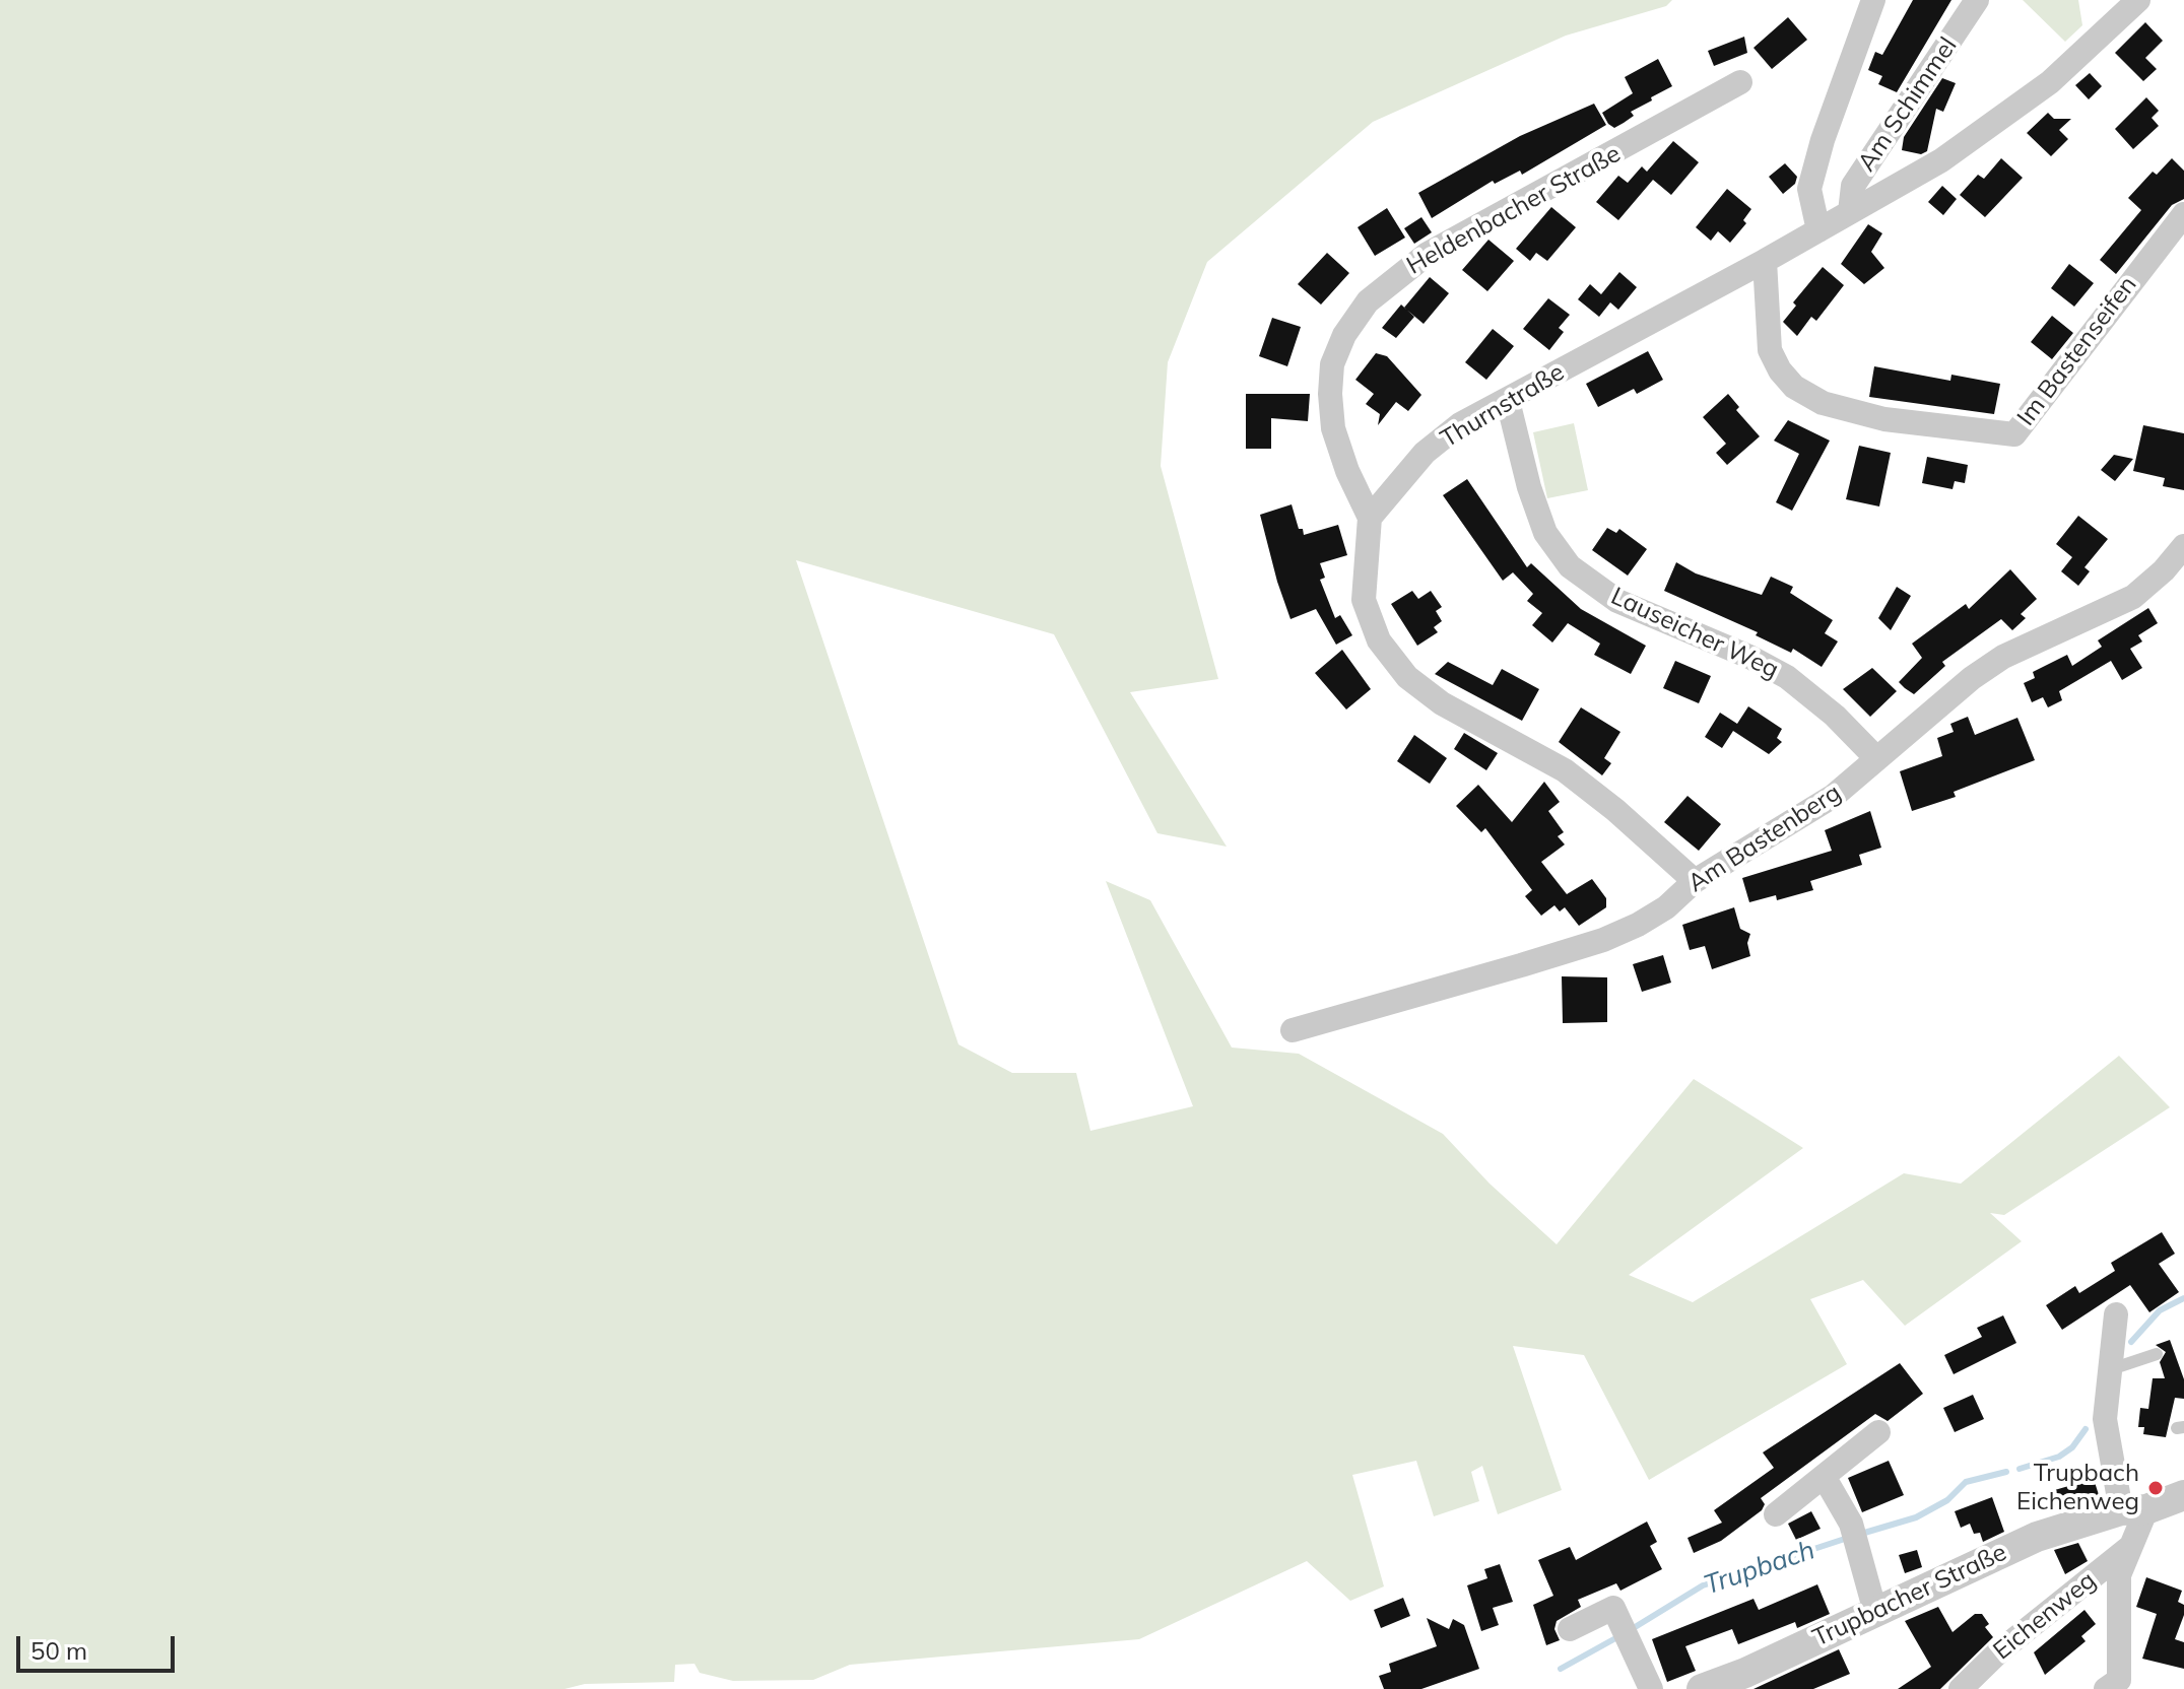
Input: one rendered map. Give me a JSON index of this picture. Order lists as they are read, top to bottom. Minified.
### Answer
{"streets":{"street":["Am Schimmel","Heldenbacher Straße","Im Bastenseifen","Thurnstraße","Lauseicher Weg","Am Bastenberg","Trupbacher Straße","Eichenweg"]},"crossings":[["Am Schimmel","Thurnstraße"],["Heldenbacher Straße","Thurnstraße"],["Im Bastenseifen","Thurnstraße"],["Thurnstraße","Lauseicher Weg"],["Lauseicher Weg","Am Bastenberg"]],"water":["Trupbach"],"places":["Trupbach Eichenweg"],"scale_bar":"50 m"}
